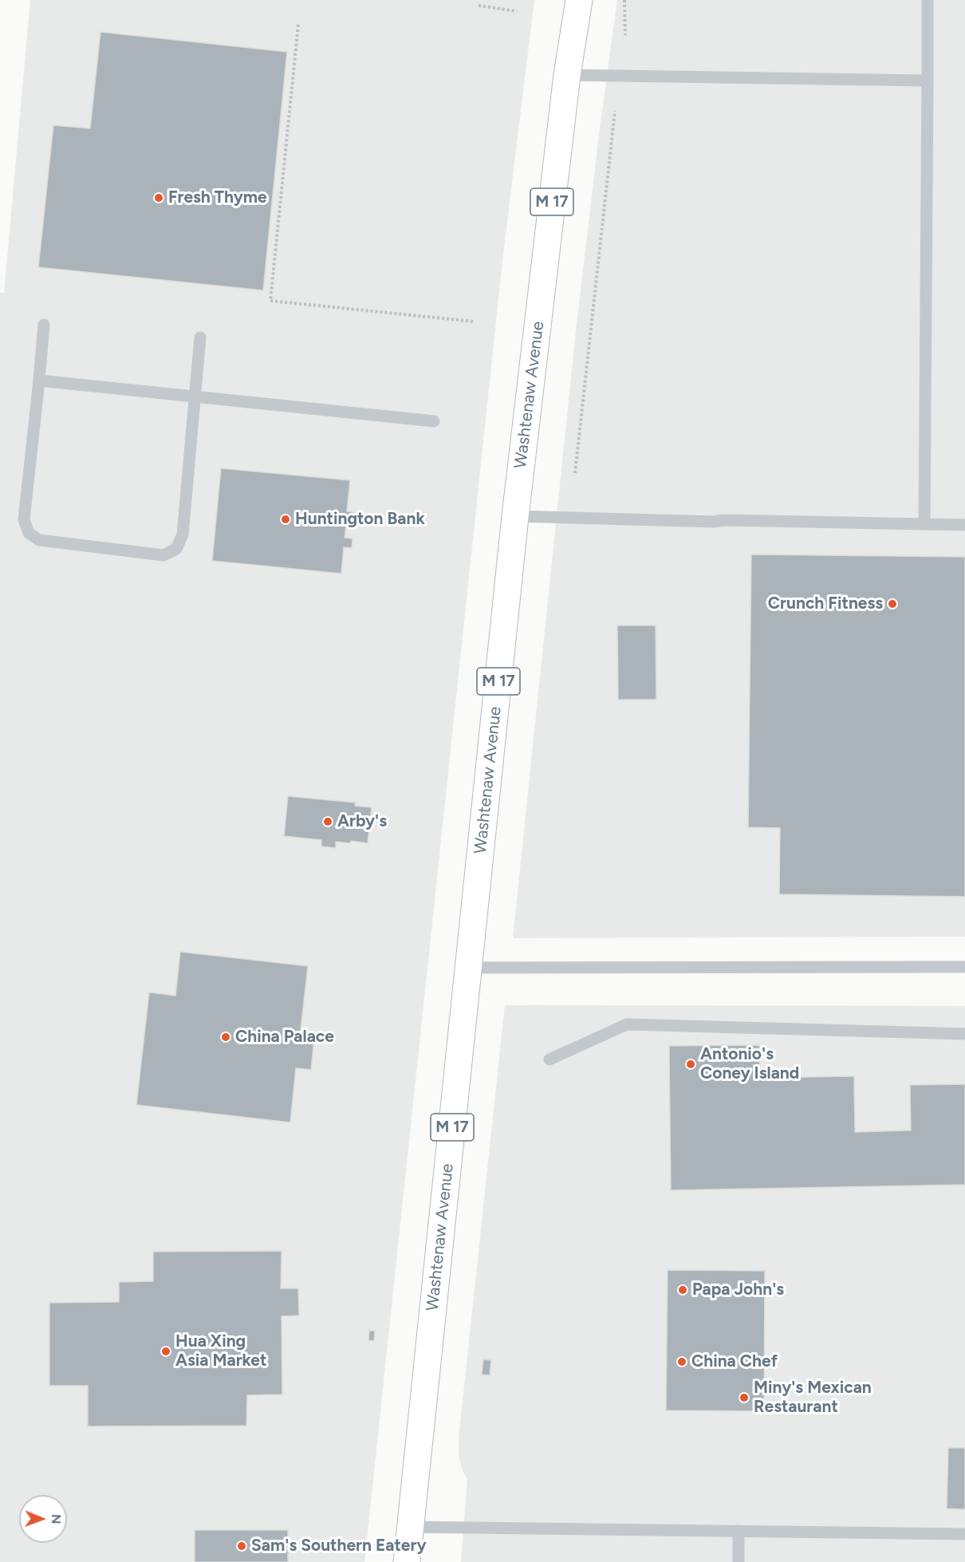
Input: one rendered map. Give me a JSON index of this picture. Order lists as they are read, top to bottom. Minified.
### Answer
{"streets":{"main road":["M 17","Washtenaw Avenue"]},"places":["Fresh Thyme","Huntington Bank","Crunch Fitness","Arby's","China Palace","Antonio's Coney Island","Papa John's","Hua Xing Asia Market","China Chef","Miny's Mexican Restaurant","Sam's Southern Eatery"],"north":"right"}
